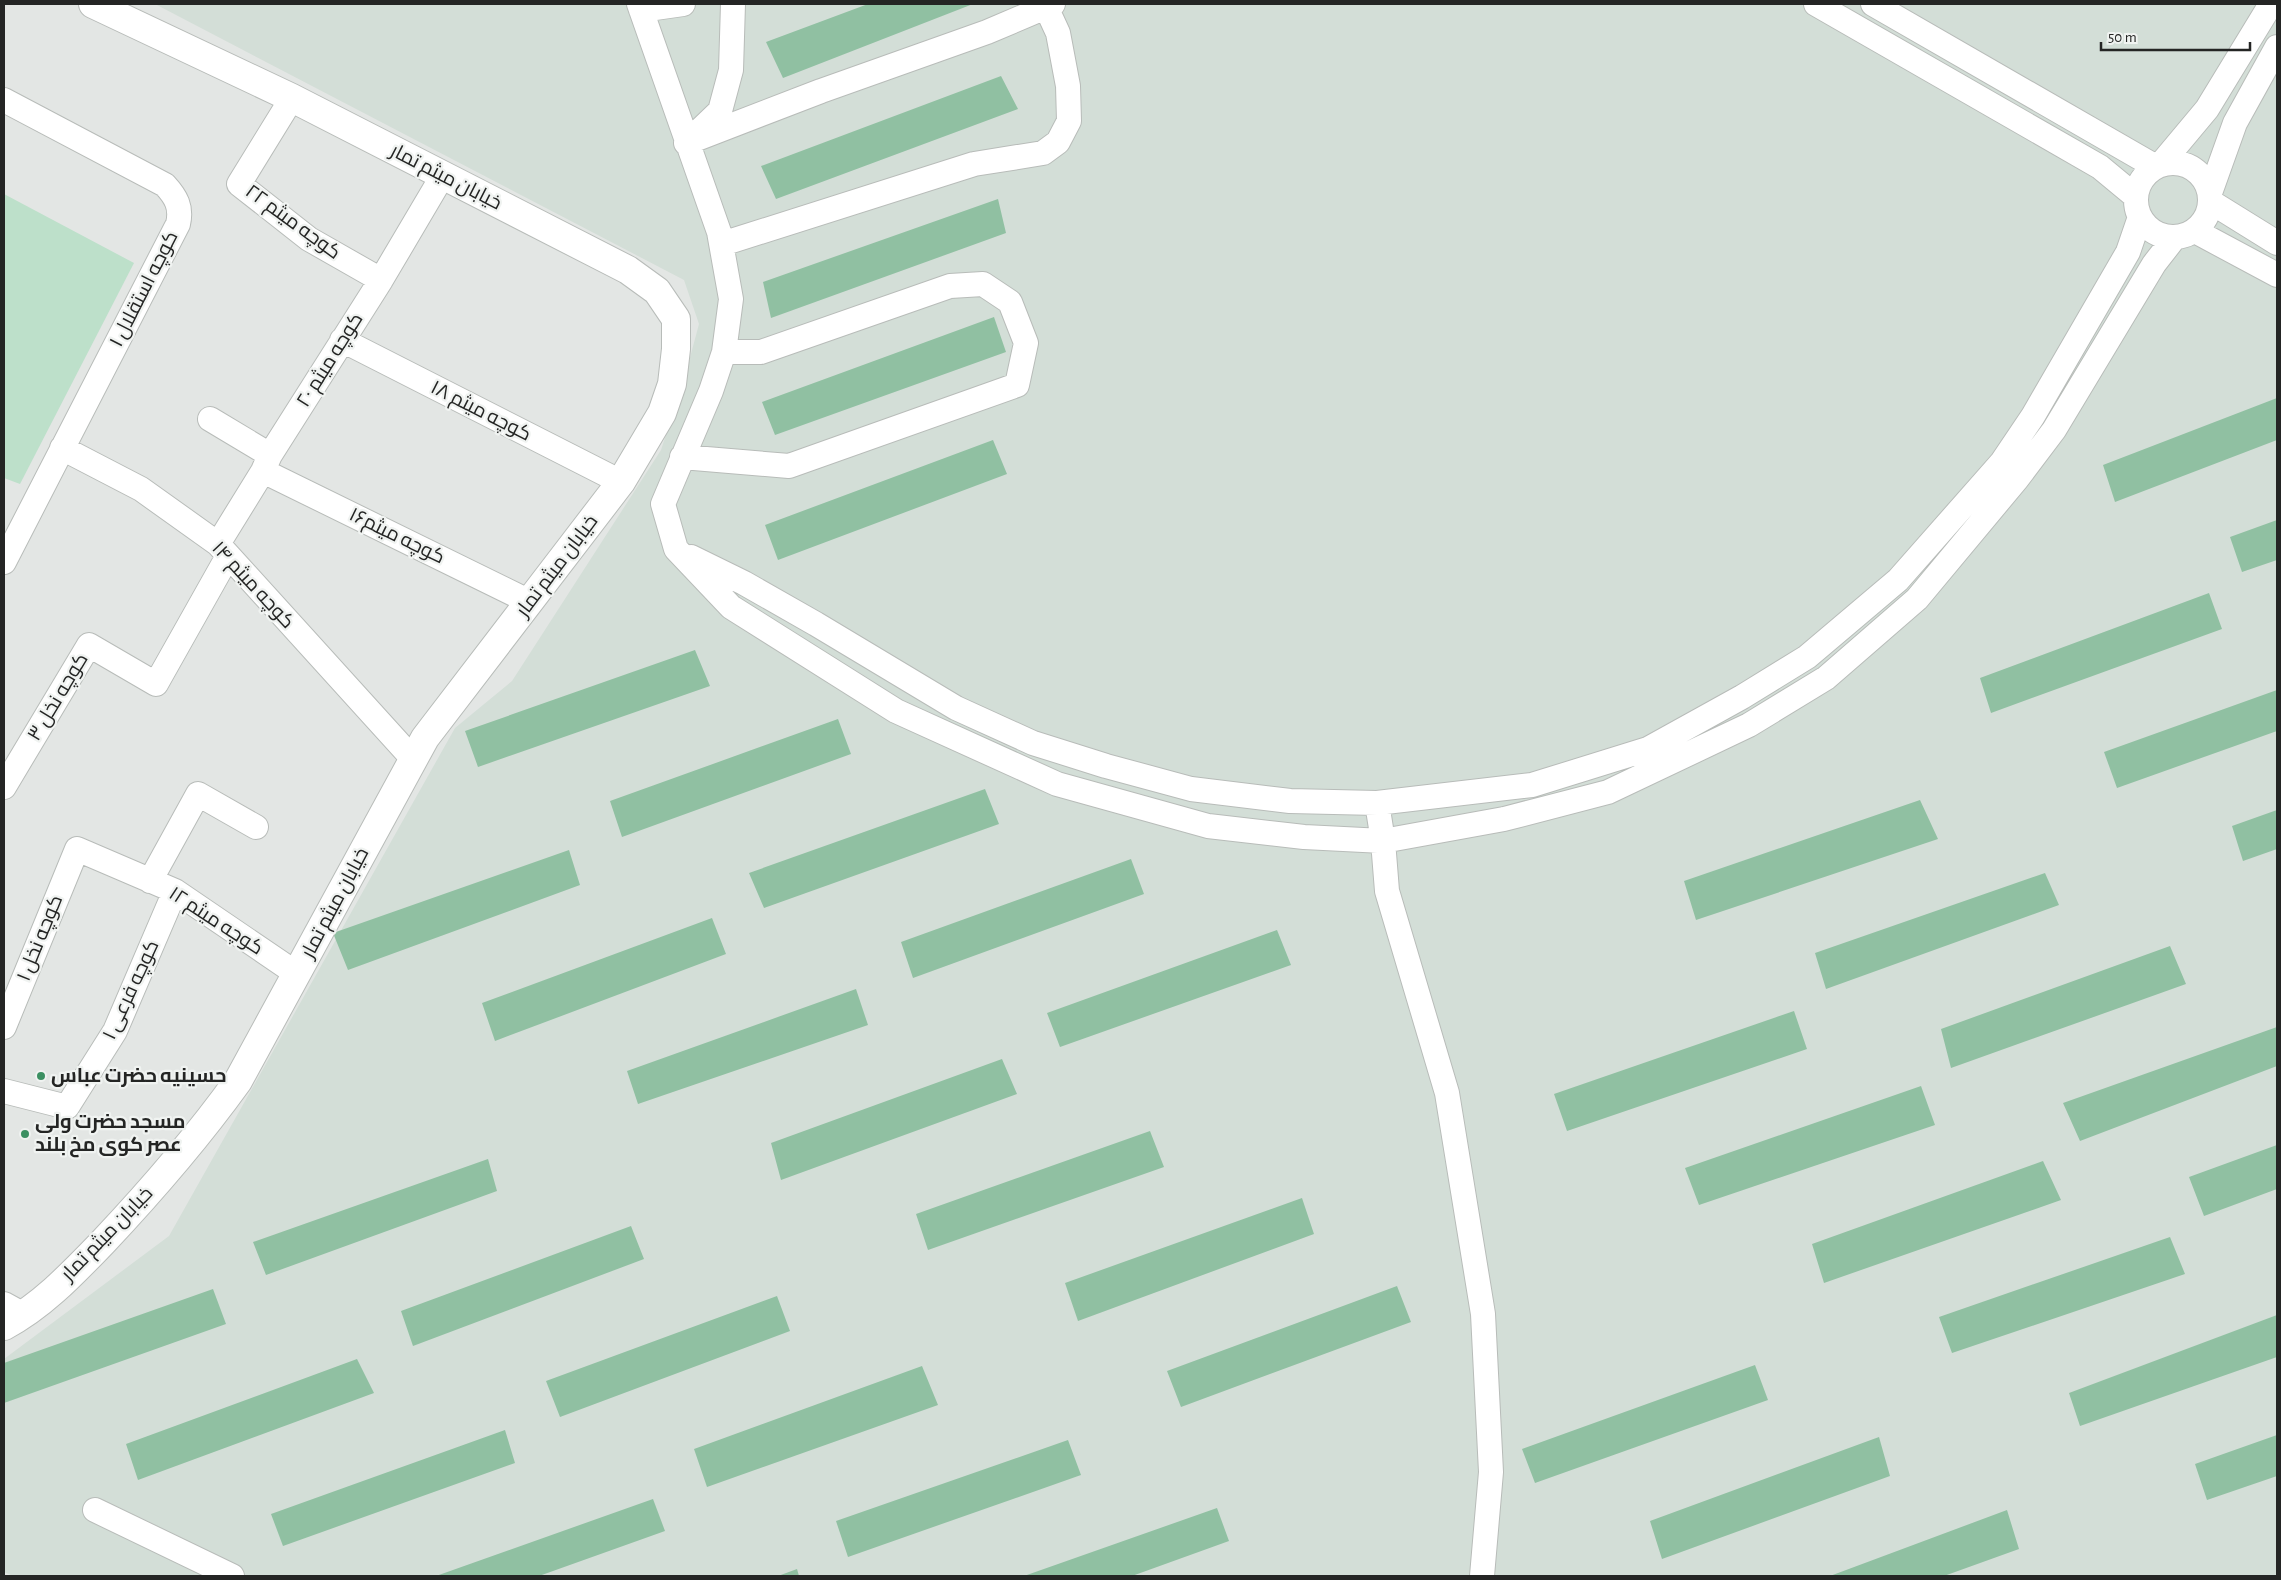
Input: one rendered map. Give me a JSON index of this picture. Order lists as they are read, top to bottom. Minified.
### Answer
{"streets":{"street":["خیابان میثم تمار","کوچه میثم ۲۲","کوچه استقلال ۱","کوچه میثم ۲۰","کوچه میثم ۱۸","کوچه میثم۱۶","کوچه میثم ۱۴","کوچه نخل ۳","کوچه میثم ۱۲","کوچه نخل ۱","کوچه فرعی ۱"]},"crossings":[["خیابان میثم تمار","کوچه میثم ۲۲"],["خیابان میثم تمار","کوچه میثم ۲۰"],["خیابان میثم تمار","کوچه میثم ۱۸"],["خیابان میثم تمار","کوچه میثم۱۶"],["خیابان میثم تمار","کوچه میثم ۱۴"],["خیابان میثم تمار","کوچه میثم ۱۲"],["کوچه میثم ۲۲","کوچه میثم ۲۰"],["کوچه استقلال ۱","کوچه میثم ۱۴"],["کوچه میثم ۲۰","کوچه میثم ۱۸"],["کوچه میثم ۲۰","کوچه میثم۱۶"],["کوچه میثم ۲۰","کوچه میثم ۱۴"],["کوچه میثم ۲۰","کوچه نخل ۳"],["کوچه میثم ۱۴","کوچه نخل ۳"],["کوچه میثم ۱۲","کوچه نخل ۱"],["کوچه میثم ۱۲","کوچه فرعی ۱"]],"places":["حسینیه حضرت عباس","مسجد حضرت ولی عصر کوی مخ بلند"],"scale_bar":"50 m"}
